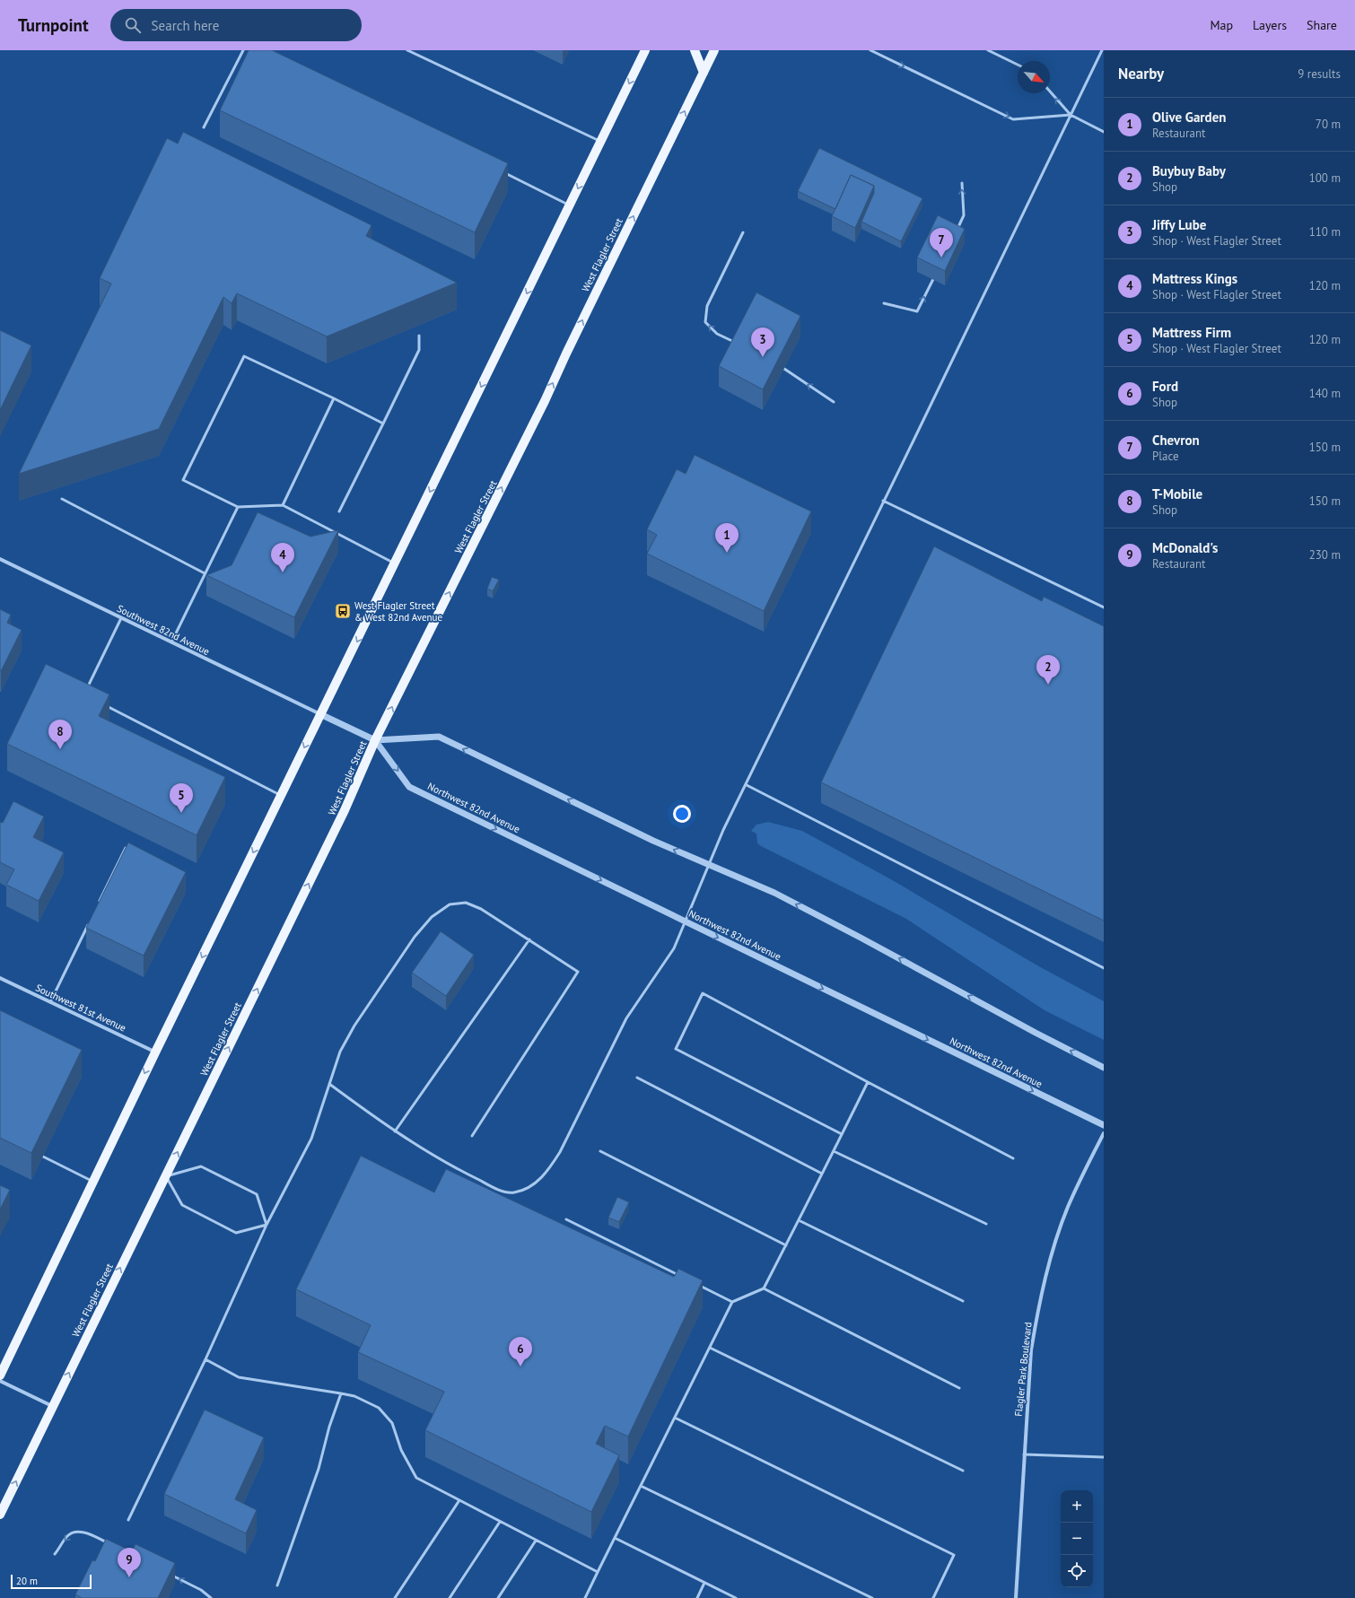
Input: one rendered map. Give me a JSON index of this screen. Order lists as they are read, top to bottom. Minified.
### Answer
{"streets":{"main road":["West Flagler Street"],"street":["Southwest 82nd Avenue","Northwest 82nd Avenue","Southwest 81st Avenue","Flagler Park Boulevard"]},"crossings":[["West Flagler Street","Northwest 82nd Avenue"],["Southwest 82nd Avenue","Northwest 82nd Avenue"]],"places":{"bus stop":["West Flagler Street & West 82nd Avenue"]},"scale_bar":"20 m","north":"bottom right","page":{"header":"Turnpoint","search":"Search here","nav":["Map","Layers","Share"],"heading":["Nearby","9 results"],"list":[{"mark":"1","name":"Olive Garden","note":"Restaurant","value":"70 m"},{"mark":"2","name":"Buybuy Baby","note":"Shop","value":"100 m"},{"mark":"3","name":"Jiffy Lube","note":"Shop · West Flagler Street","value":"110 m"},{"mark":"4","name":"Mattress Kings","note":"Shop · West Flagler Street","value":"120 m"},{"mark":"5","name":"Mattress Firm","note":"Shop · West Flagler Street","value":"120 m"},{"mark":"6","name":"Ford","note":"Shop","value":"140 m"},{"mark":"7","name":"Chevron","note":"Place","value":"150 m"},{"mark":"8","name":"T-Mobile","note":"Shop","value":"150 m"},{"mark":"9","name":"McDonald's","note":"Restaurant","value":"230 m"}],"pins":["7","3","1","4","2","8","5","6","9"],"map_buttons":["+","−"],"scale":"20 m"}}
